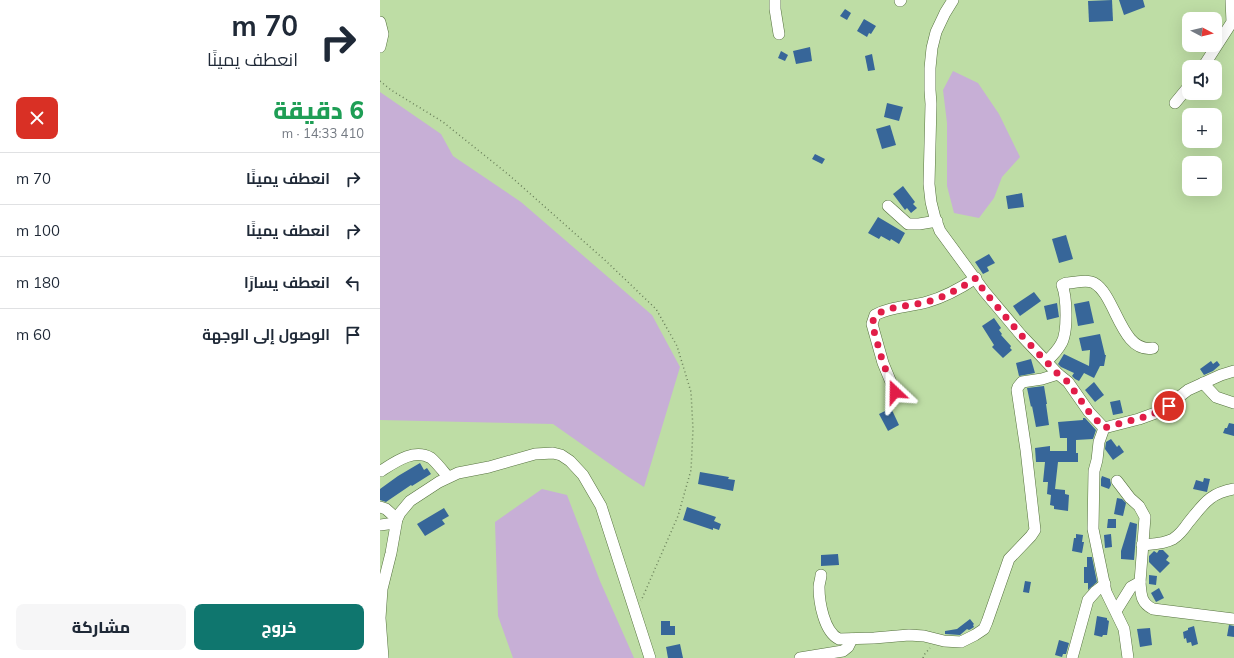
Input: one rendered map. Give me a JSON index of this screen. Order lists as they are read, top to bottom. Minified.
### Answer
{"north":"right","page":{"turn":["70 m","انعطف يمينًا"],"map_buttons":["+","−"],"heading":["6 دقيقة","410 m · 14:33"],"list":[{"name":"انعطف يمينًا","value":"70 m"},{"name":"انعطف يمينًا","value":"100 m"},{"name":"انعطف يسارًا","value":"180 m"},{"name":"الوصول إلى الوجهة","value":"60 m"}],"buttons":["خروج","مشاركة"]}}
